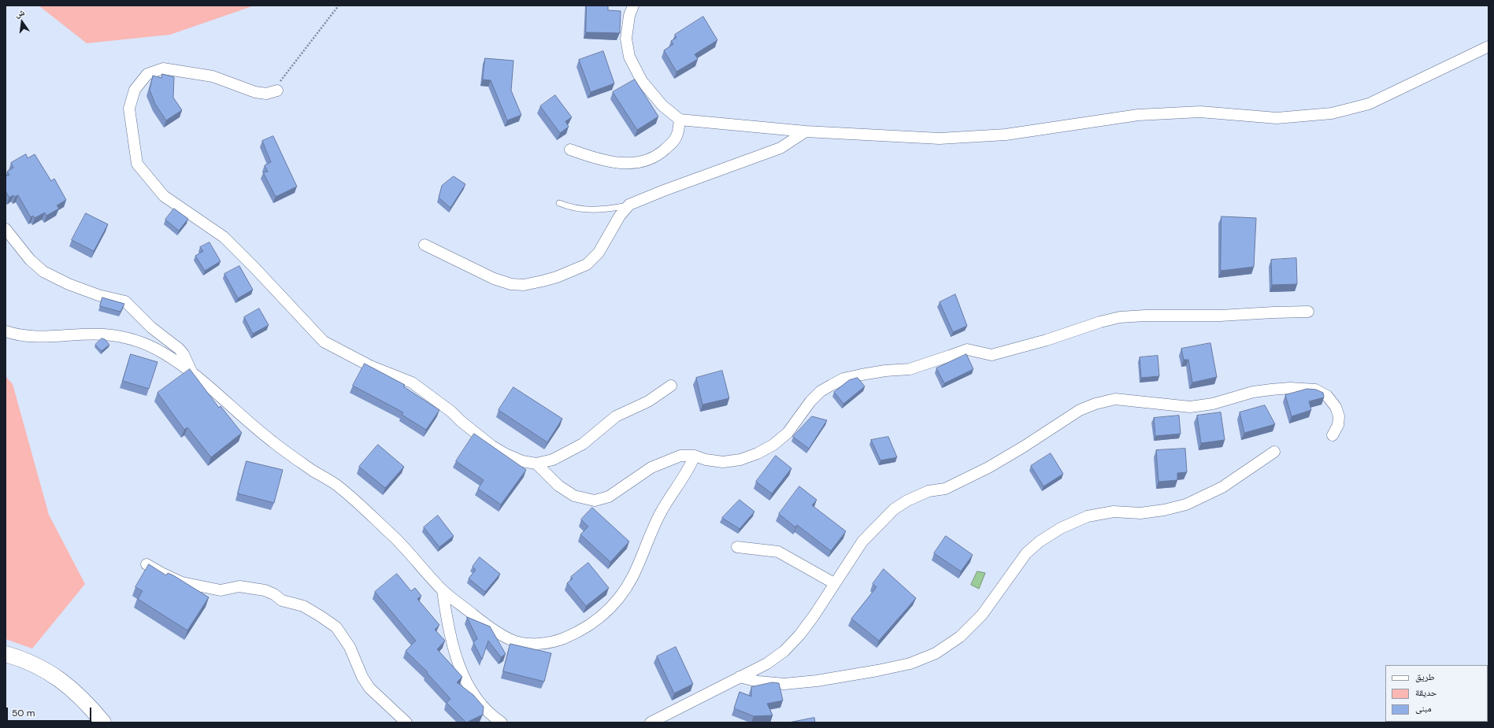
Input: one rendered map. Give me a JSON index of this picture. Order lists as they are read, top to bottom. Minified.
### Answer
{"legend":["طريق","حديقة","مبنى"],"scale_bar":"50 m","north":"top"}
